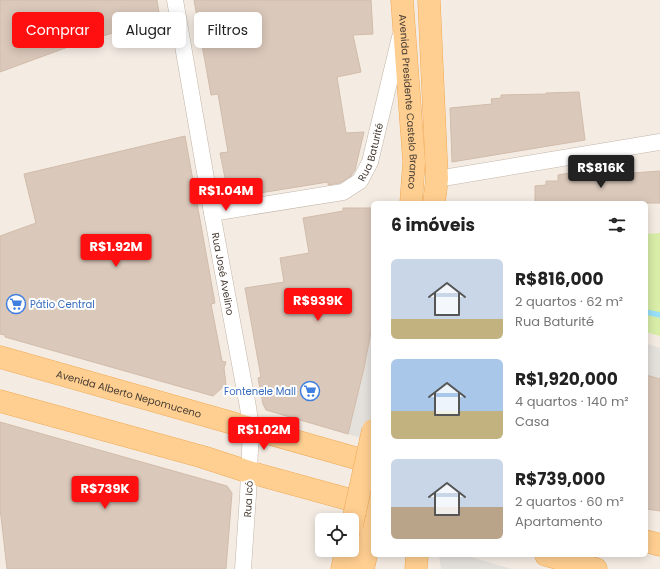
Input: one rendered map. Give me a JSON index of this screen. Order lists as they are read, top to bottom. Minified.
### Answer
{"streets":{"main road":["Avenida Presidente Castelo Branco","Avenida Alberto Nepomuceno"],"street":["Rua Baturité","Rua José Avelino","Rua Icó"]},"crossings":[["Avenida Presidente Castelo Branco","Rua Baturité"],["Rua Baturité","Rua José Avelino"],["Rua José Avelino","Avenida Alberto Nepomuceno"],["Rua José Avelino","Rua Icó"],["Avenida Alberto Nepomuceno","Rua Icó"]],"places":{"supermarket":["Pátio Central","Fontenele Mall"]},"page":{"chip":["Comprar","Alugar","Filtros"],"price":["R$816K","R$1.04M","R$1.92M","R$939K","R$1.02M","R$739K"],"heading":"6 imóveis","list":[{"name":"R$816,000","note":"2 quartos · 62 m² · Rua Baturité"},{"name":"R$1,920,000","note":"4 quartos · 140 m² · Casa"},{"name":"R$739,000","note":"2 quartos · 60 m² · Apartamento"}]}}
